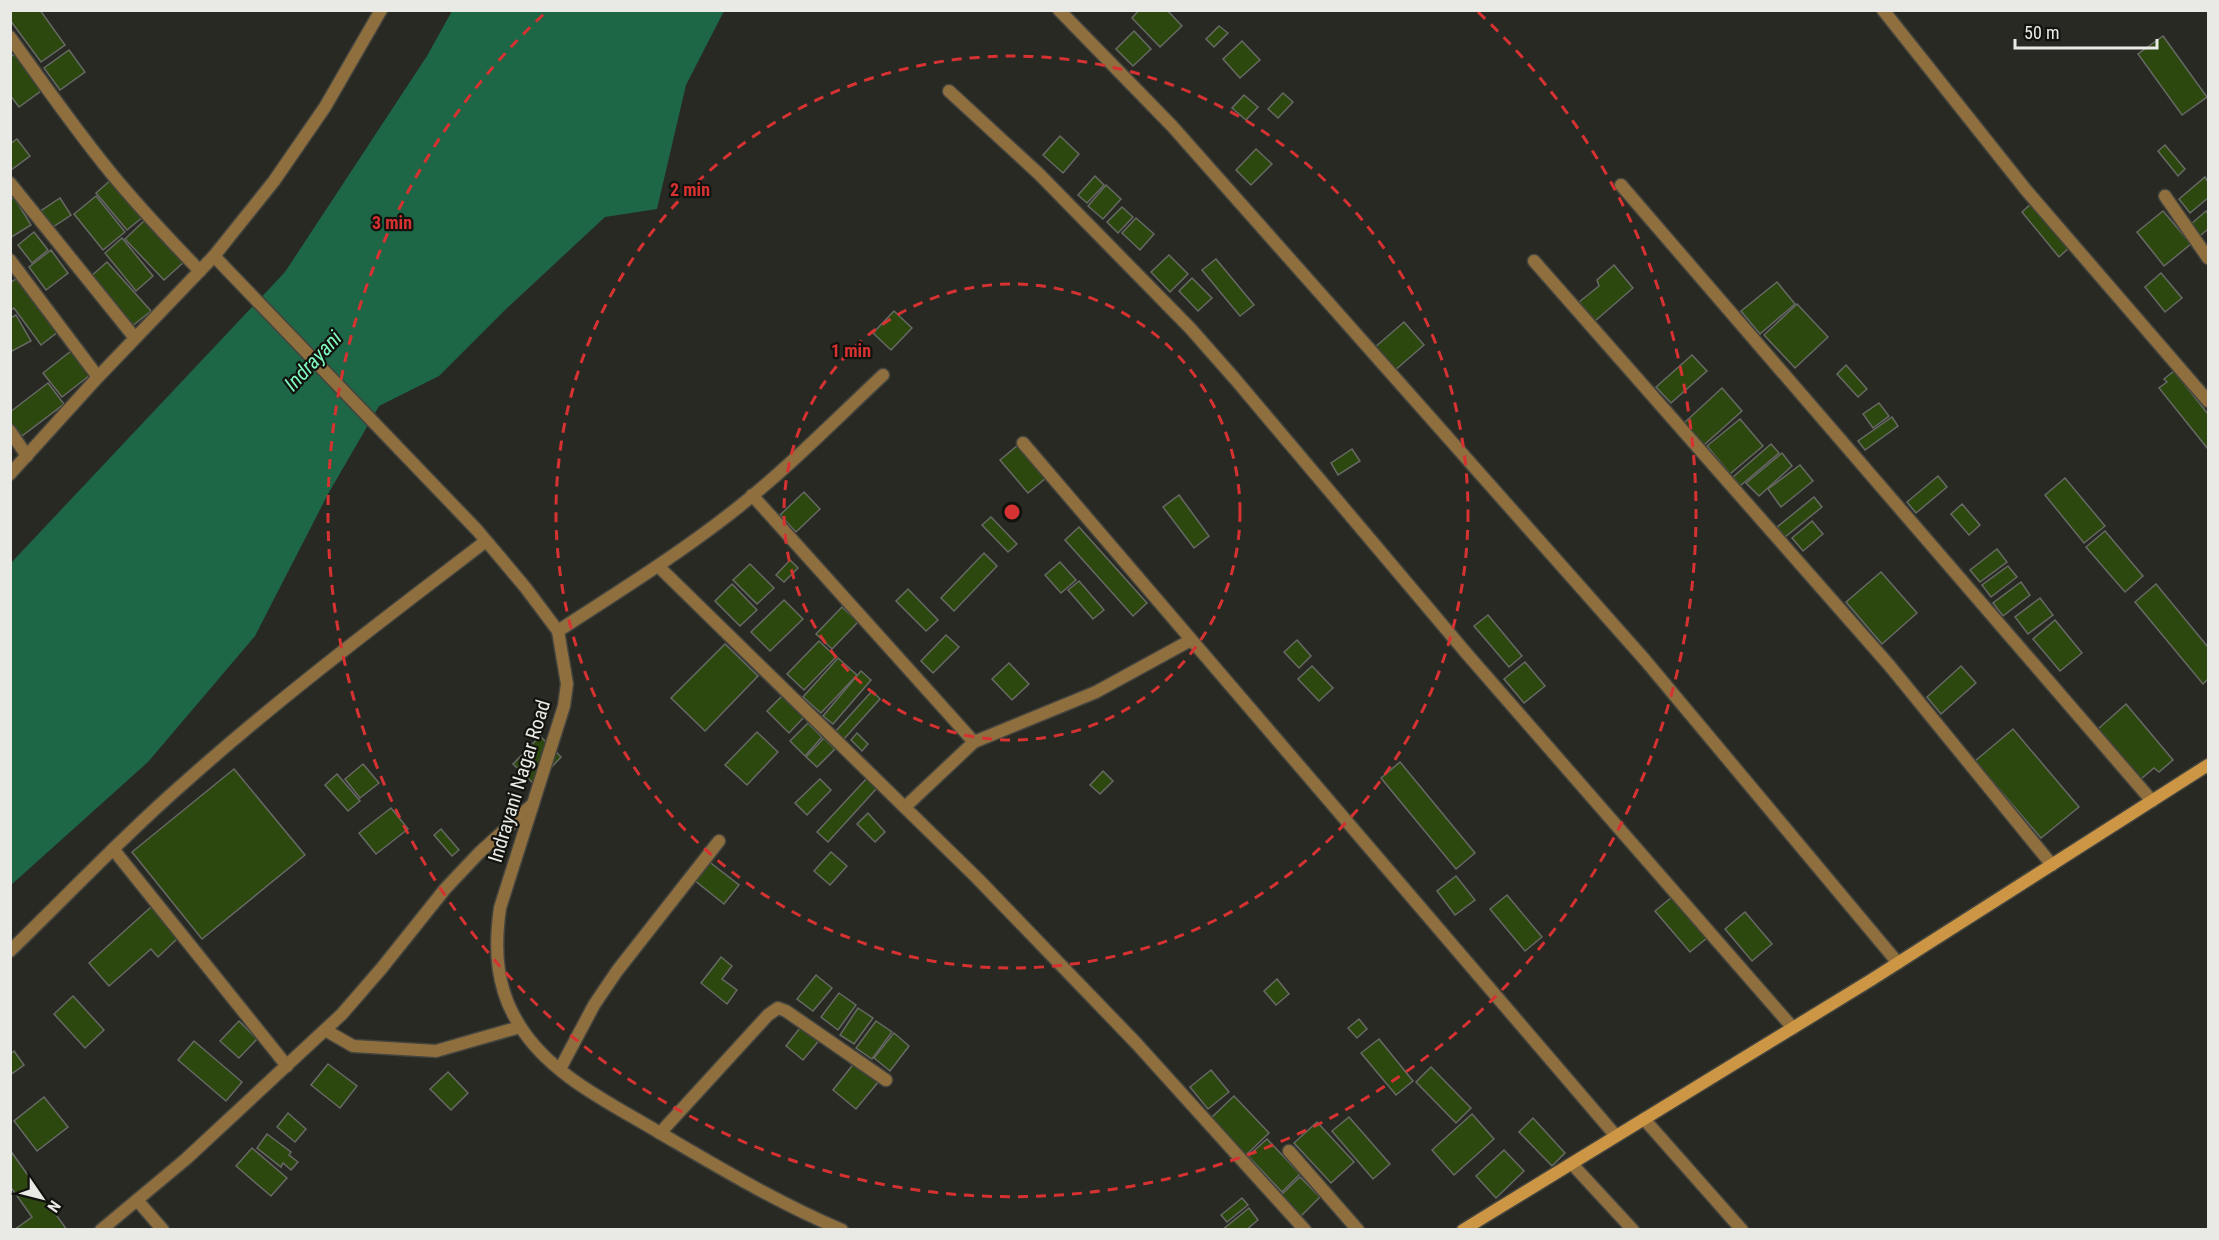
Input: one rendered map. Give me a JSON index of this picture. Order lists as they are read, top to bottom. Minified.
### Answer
{"streets":{"street":["Indrayani Nagar Road"]},"water":["Indrayani"],"scale_bar":"50 m","north":"bottom right","rings":["2 min","3 min","1 min"]}
